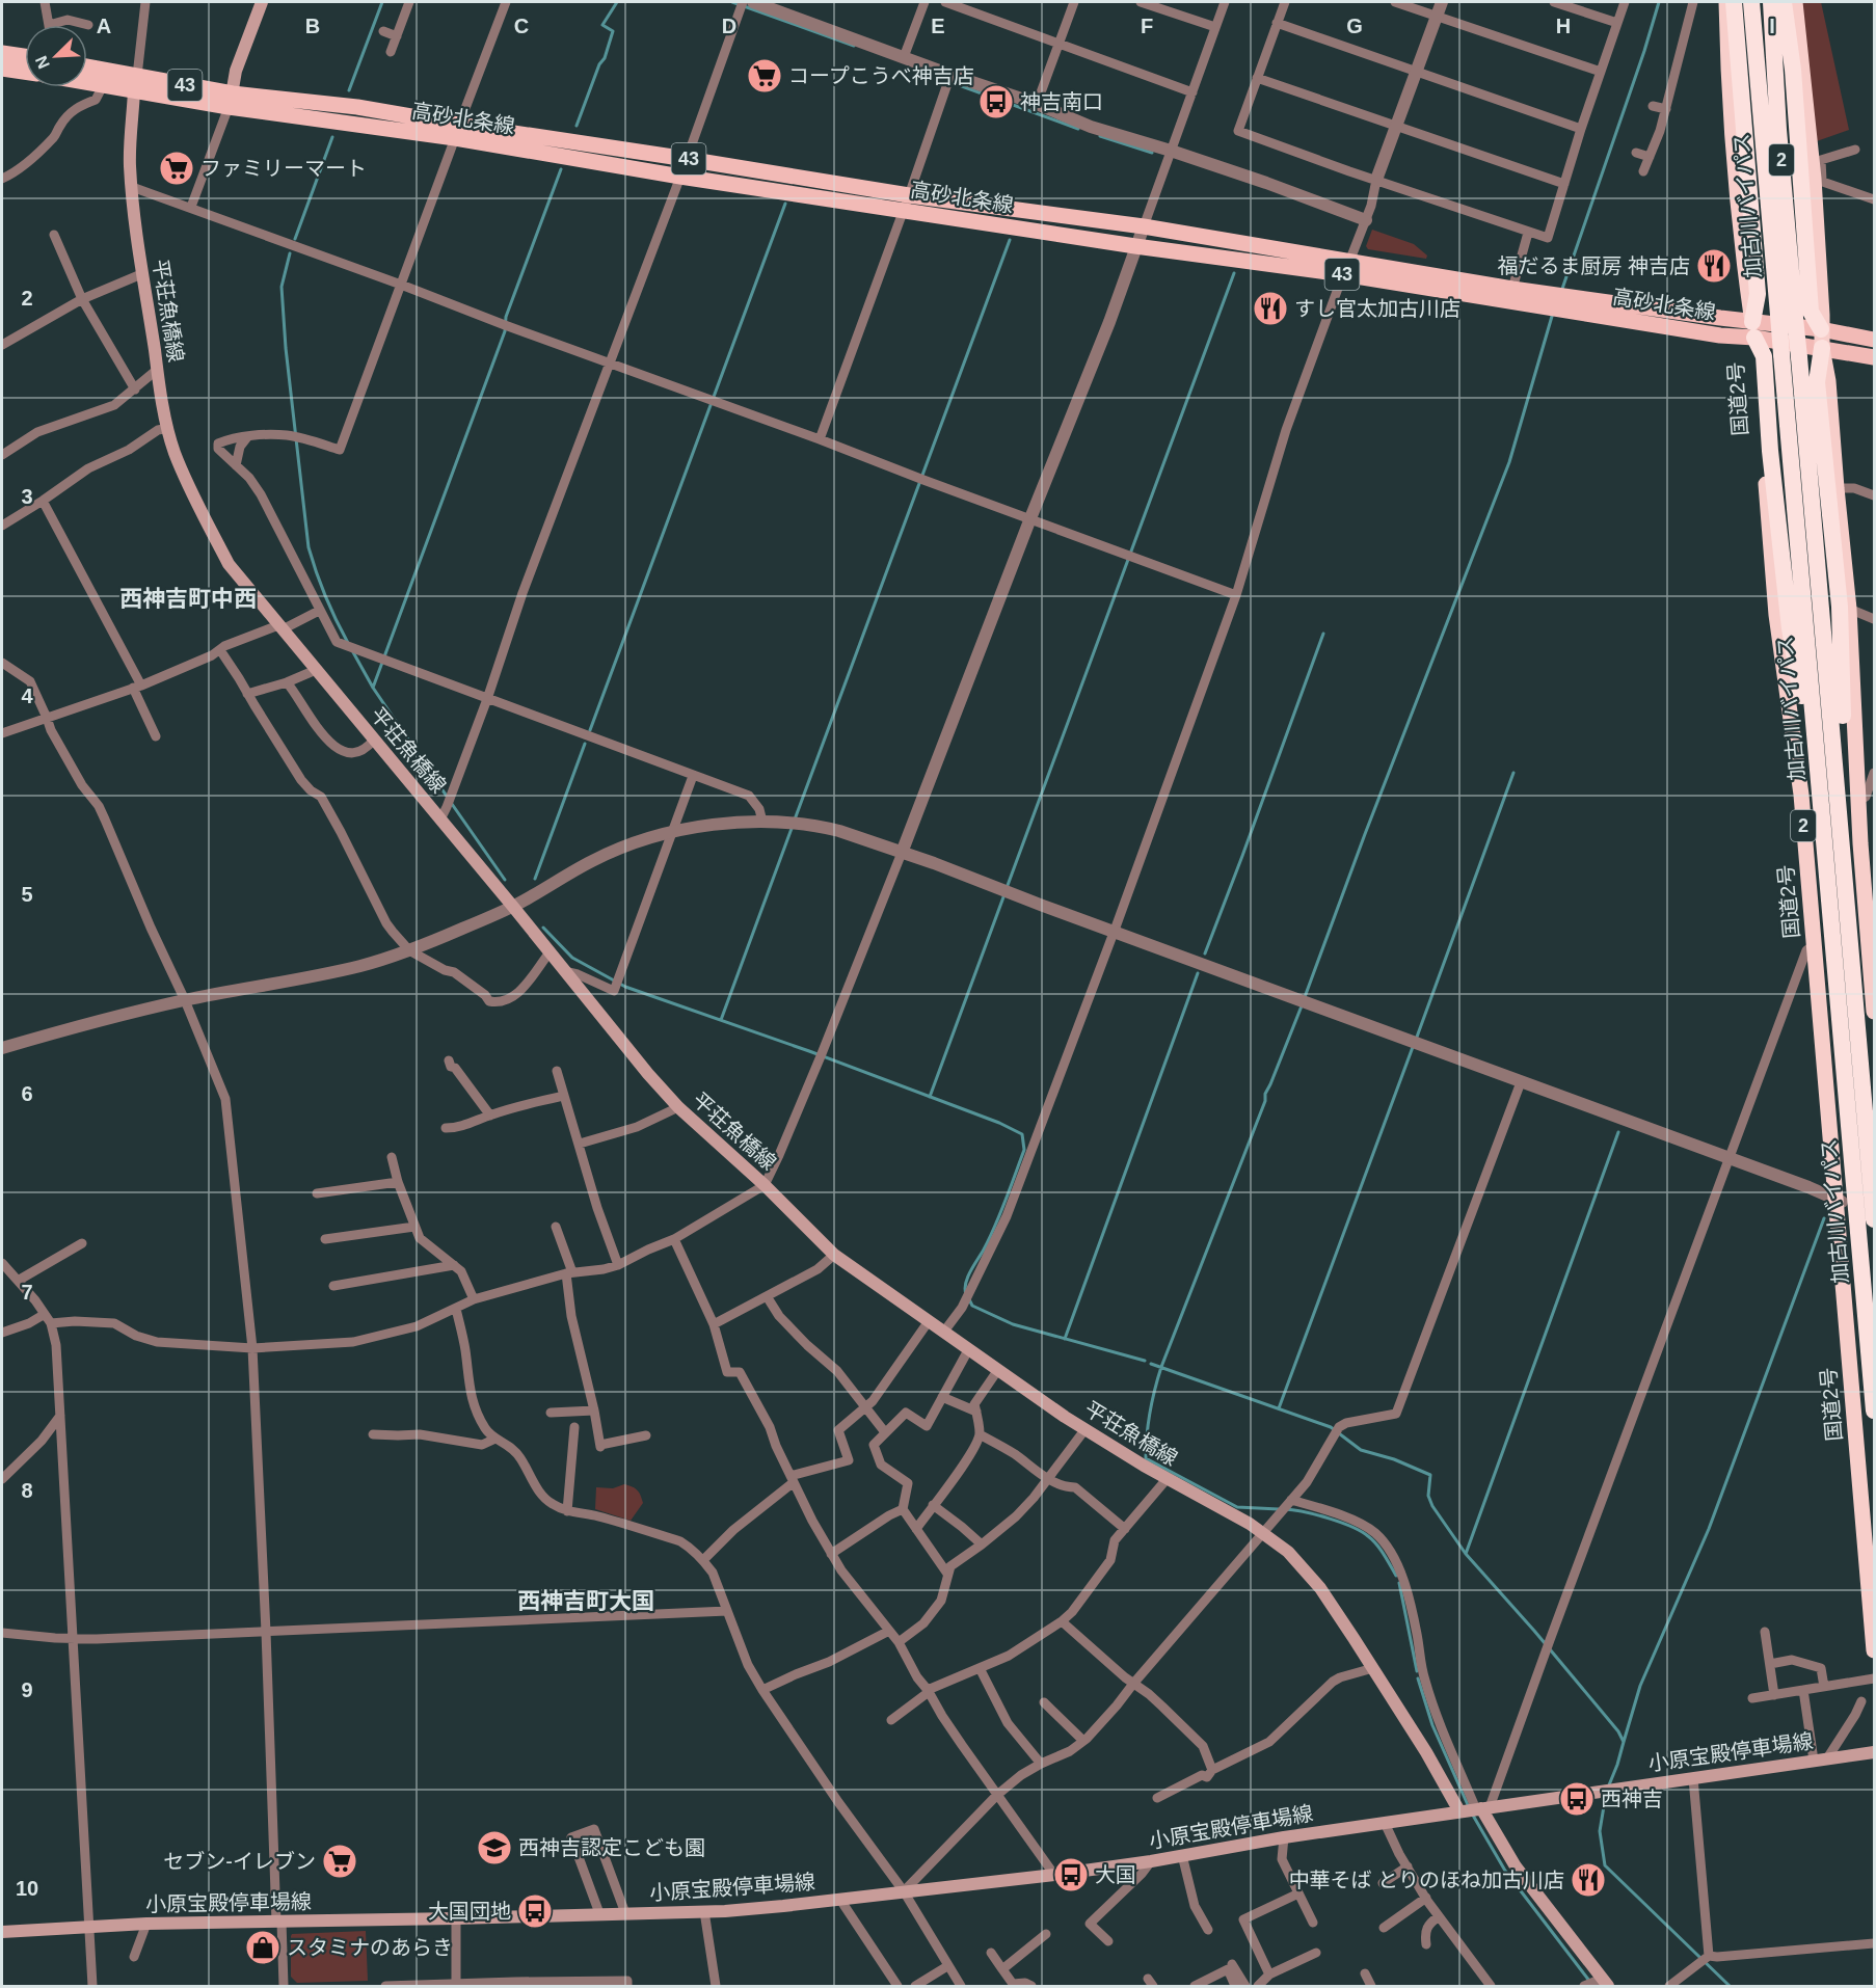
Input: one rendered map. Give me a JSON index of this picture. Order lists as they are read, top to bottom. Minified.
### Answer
{"streets":{"highway":["2","加古川バイパス","国道2号"],"main road":["43","高砂北条線","平荘魚橋線","小原宝殿停車場線"]},"crossings":[["高砂北条線","2"],["高砂北条線","平荘魚橋線"],["高砂北条線","国道2号"],["平荘魚橋線","小原宝殿停車場線"]],"districts":["西神吉町中西","西神吉町大国"],"places":{"supermarket":["コープこうべ神吉店","ファミリーマート","セブン-イレブン"],"bus stop":["神吉南口","西神吉","大国","大国団地"],"restaurant":["福だるま厨房 神吉店","すし官太加古川店","中華そば とりのほね加古川店"],"school or university":["西神吉認定こども園"],"shop":["スタミナのあらき"]},"north":"bottom left","grid":{"columns":["A","B","C","D","E","F","G","H","I"],"rows":["2","3","4","5","6","7","8","9","10"]}}
